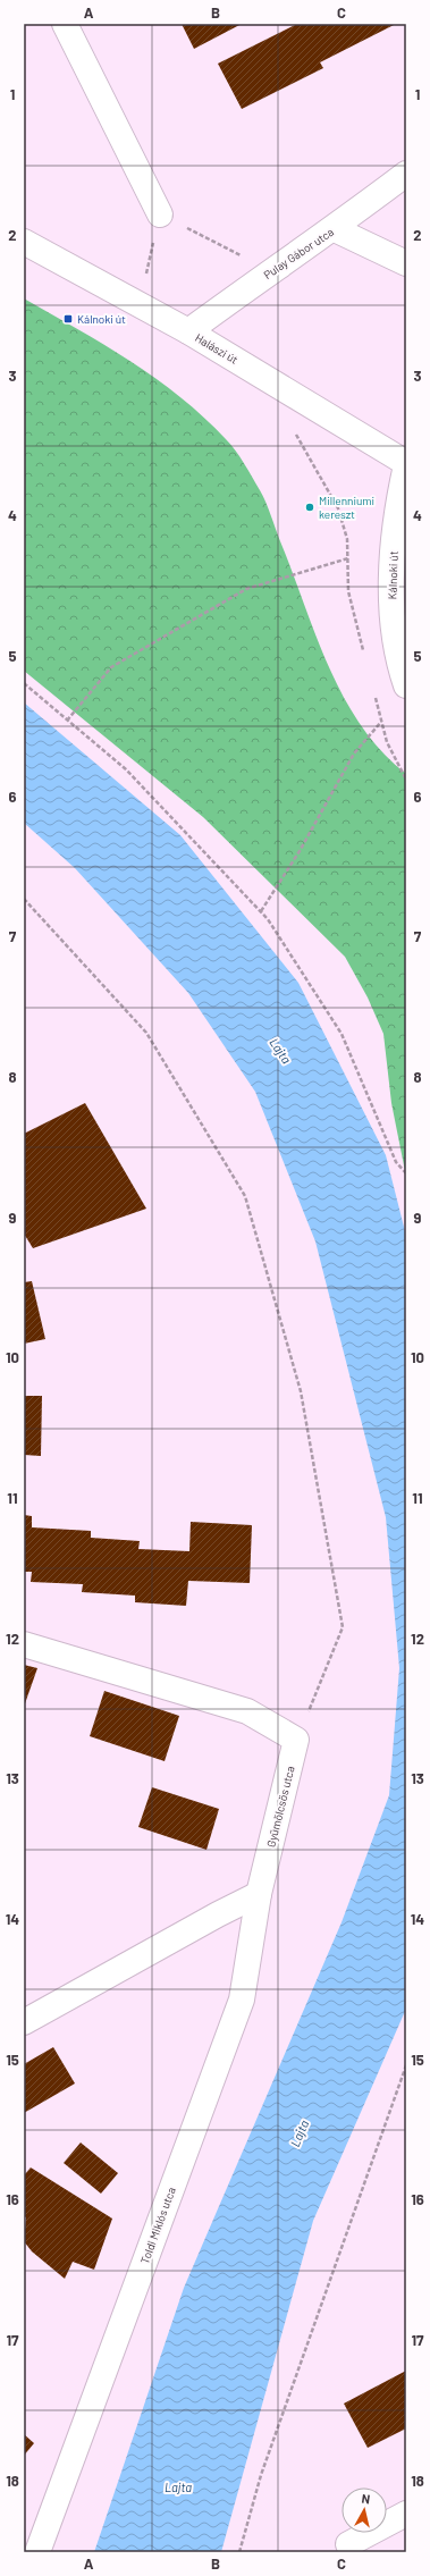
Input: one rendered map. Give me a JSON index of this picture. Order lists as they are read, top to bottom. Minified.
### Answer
{"streets":{"street":["Pulay Gábor utca","Halászi út","Kálnoki út","Gyümölcsös utca","Toldi Miklós utca"]},"crossings":[["Pulay Gábor utca","Halászi út"],["Halászi út","Kálnoki út"],["Gyümölcsös utca","Toldi Miklós utca"]],"water":["Lajta"],"places":{"transit":["Kálnoki út"],"other":["Millenniumi kereszt"]},"north":"top","grid":{"columns":["A","B","C"],"rows":["1","2","3","4","5","6","7","8","9","10","11","12","13","14","15","16","17","18"]}}
